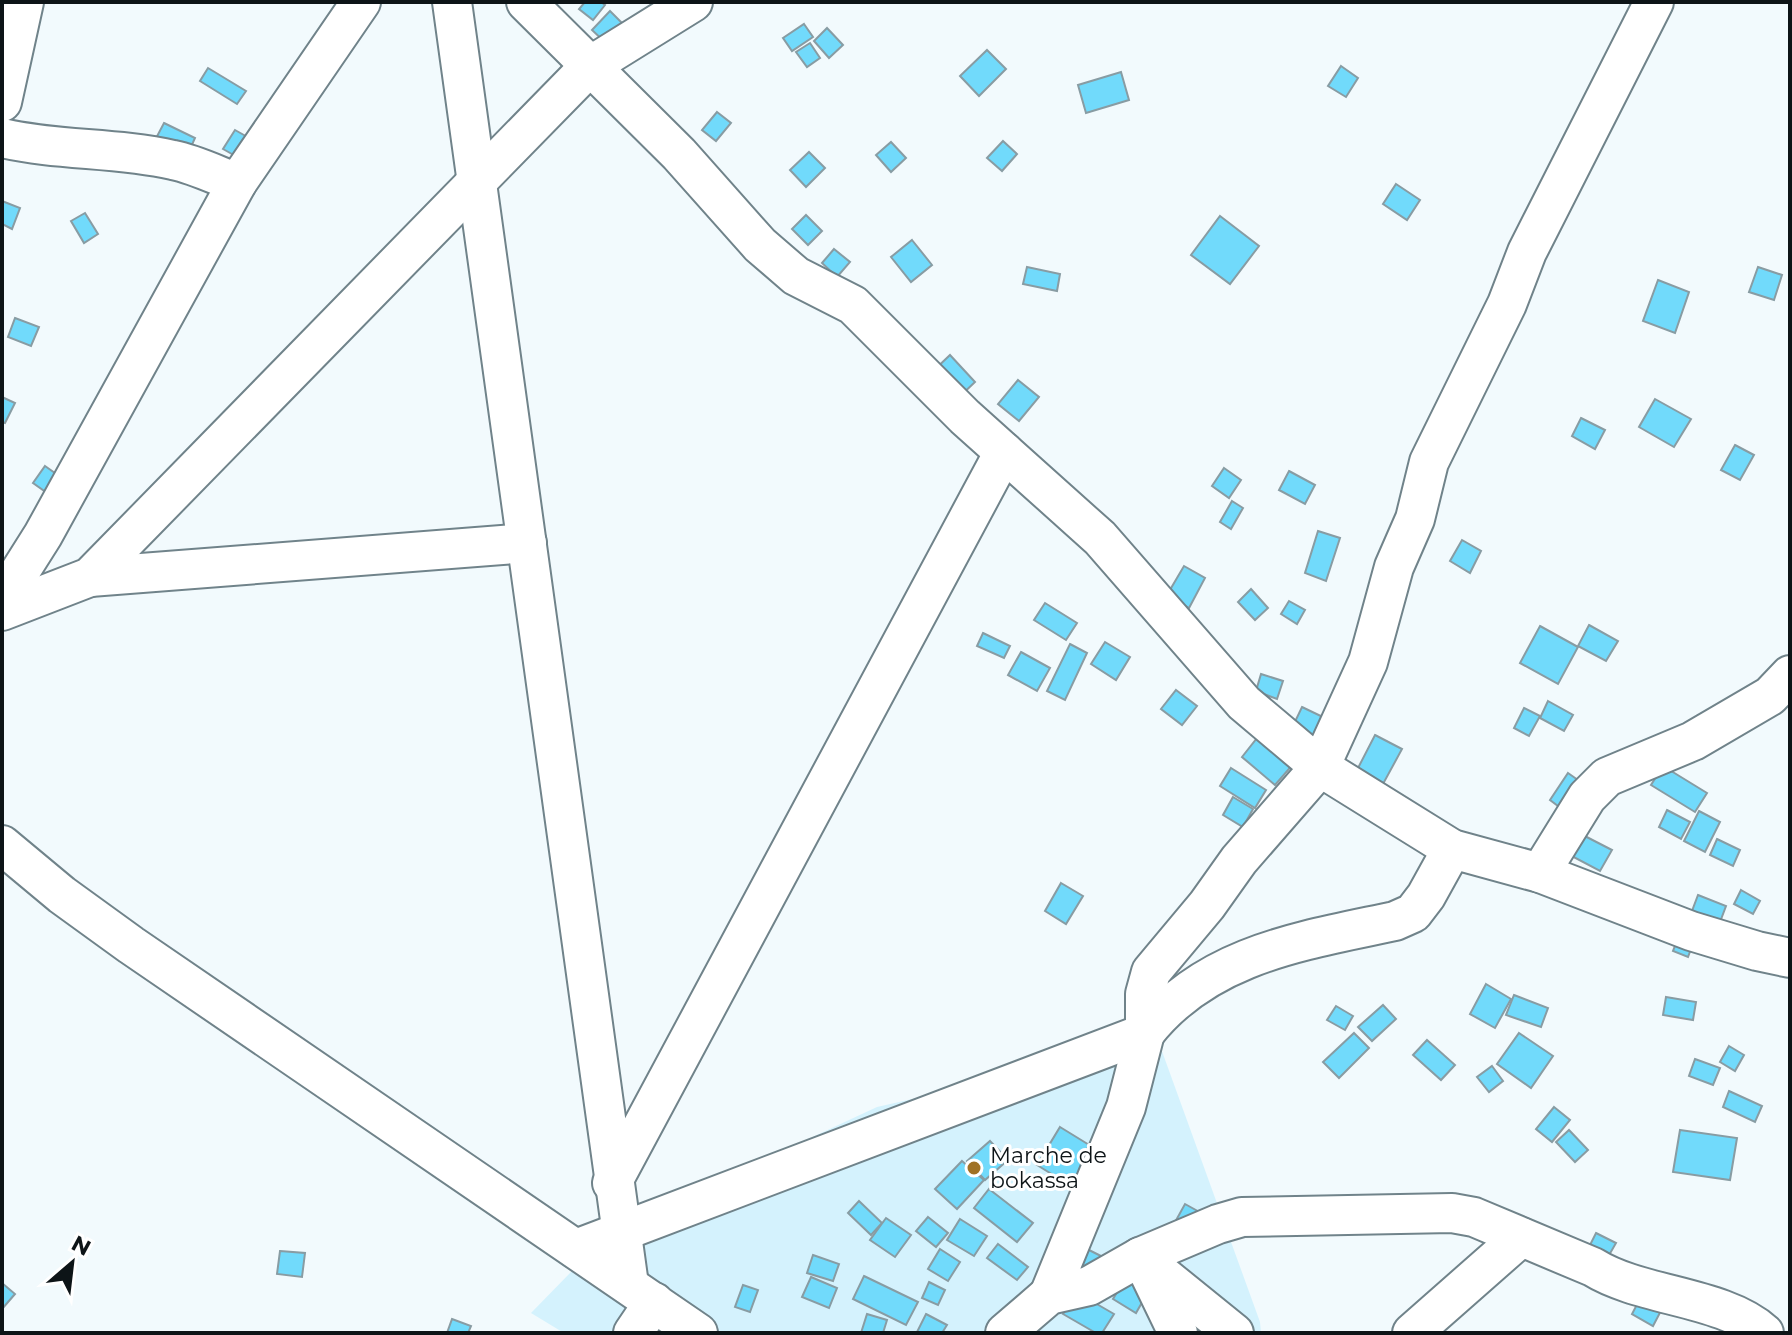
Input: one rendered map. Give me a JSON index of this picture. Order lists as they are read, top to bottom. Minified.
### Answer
{"places":["Marche de bokassa"],"north":"top right"}
